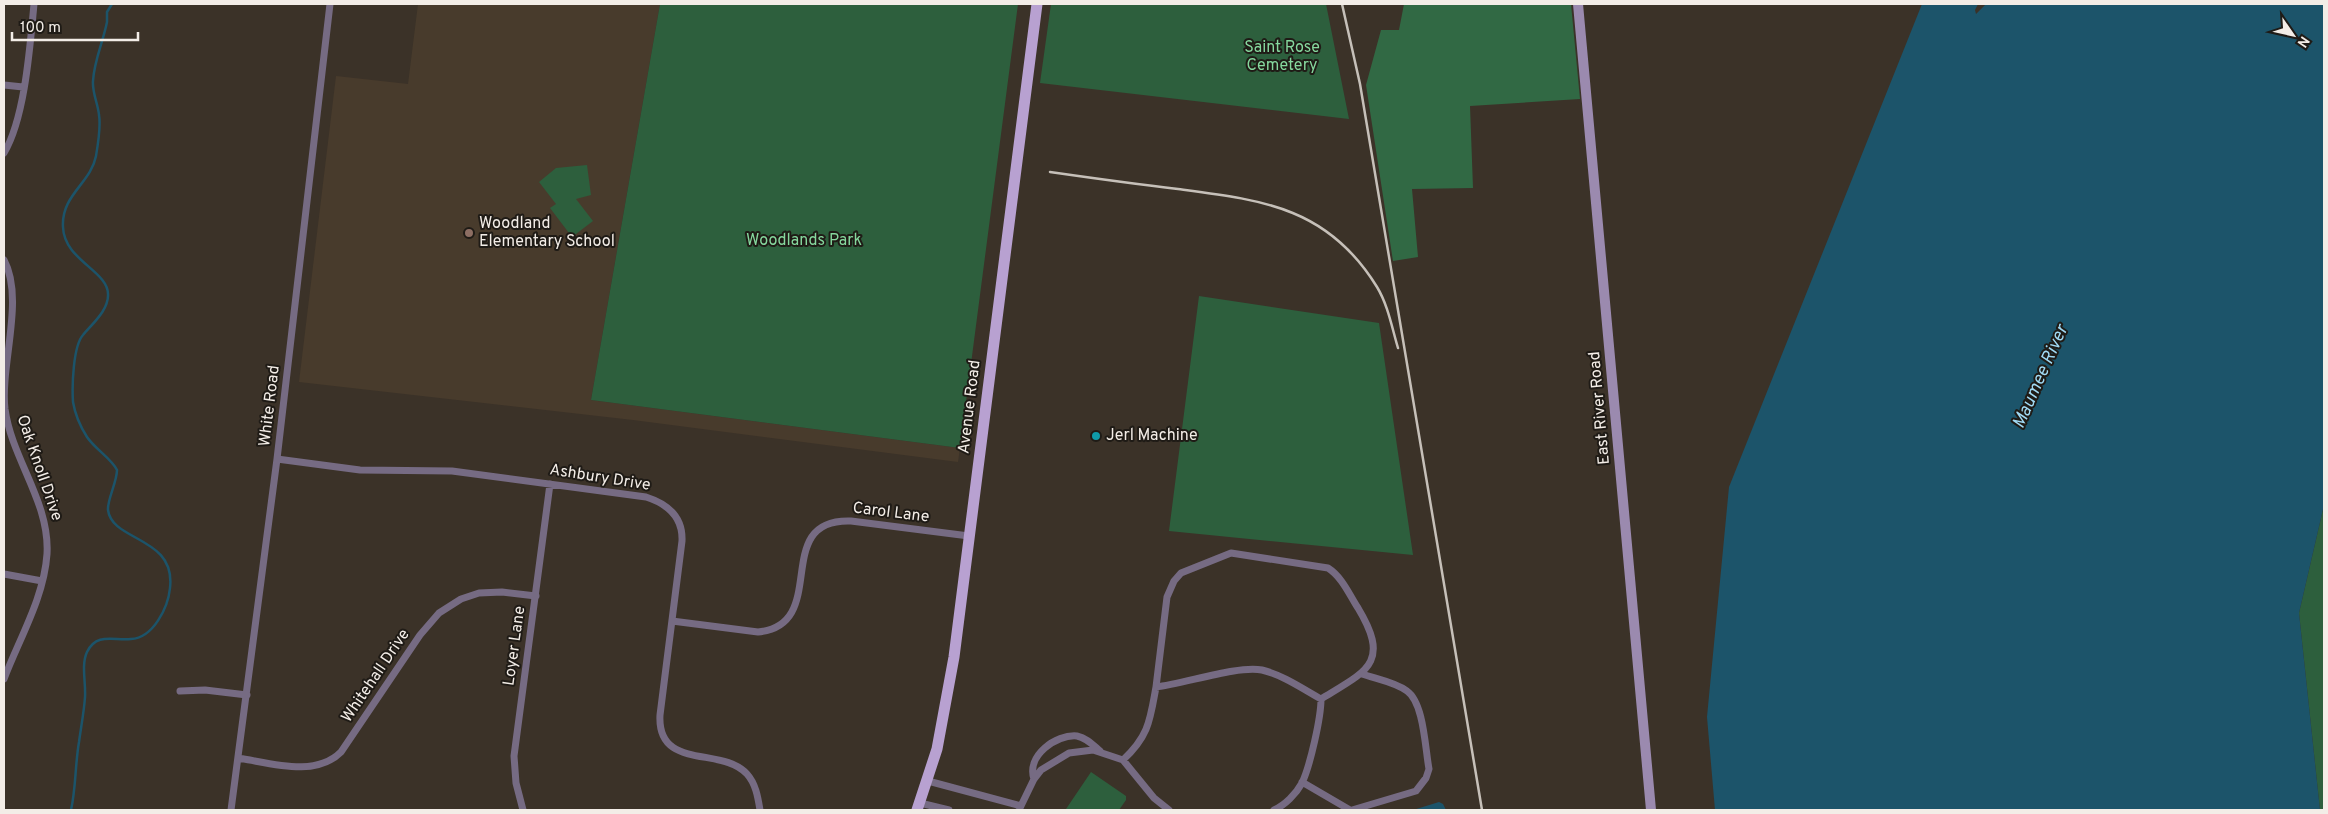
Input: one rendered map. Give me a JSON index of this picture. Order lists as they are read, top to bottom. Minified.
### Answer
{"streets":{"main road":["Avenue Road","East River Road"],"street":["White Road","Oak Knoll Drive","Ashbury Drive","Carol Lane","Loyer Lane","Whitehall Drive"]},"crossings":[["White Road","Ashbury Drive"],["White Road","Whitehall Drive"],["Avenue Road","Carol Lane"],["Ashbury Drive","Carol Lane"],["Ashbury Drive","Loyer Lane"],["Loyer Lane","Whitehall Drive"]],"water":["Maumee River"],"parks":["Saint Rose Cemetery","Woodlands Park"],"places":["Woodland Elementary School","Jerl Machine"],"scale_bar":"100 m","north":"bottom right"}
